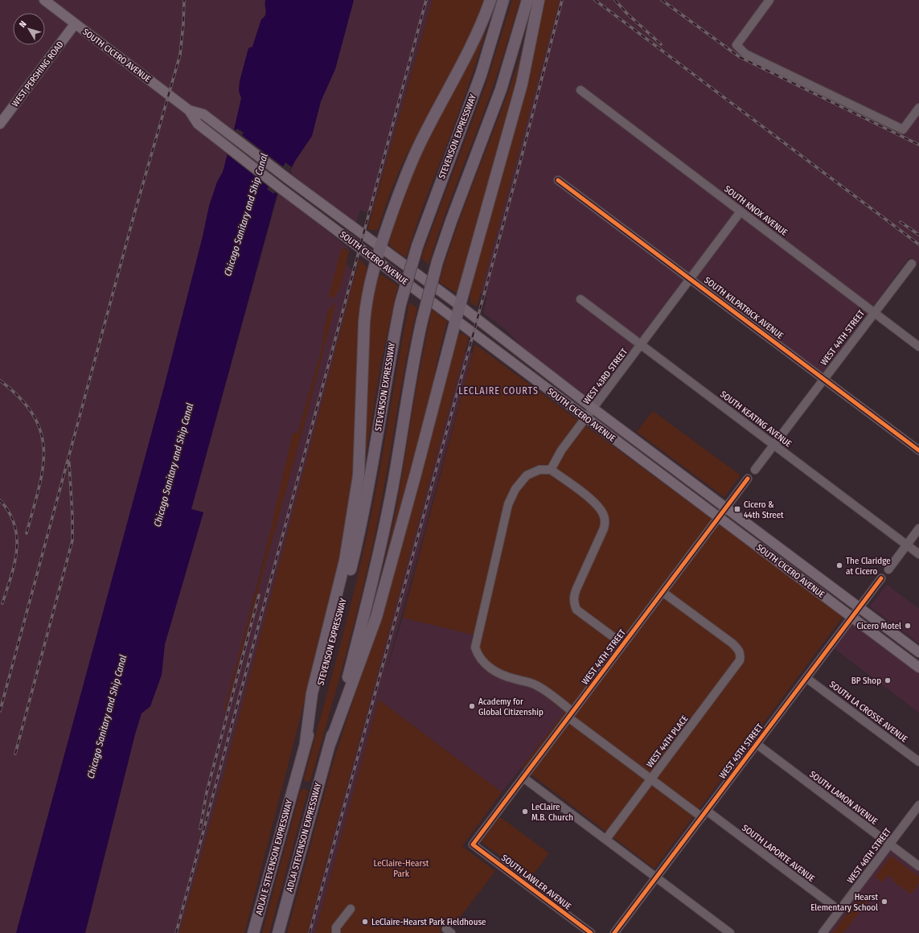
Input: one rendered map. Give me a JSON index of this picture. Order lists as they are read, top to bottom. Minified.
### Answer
{"streets":{"highway":["STEVENSON EXPRESSWAY","ADLAI STEVENSON EXPRESSWAY","ADLAI E STEVENSON EXPRESSWAY"],"main road":["SOUTH CICERO AVENUE","WEST PERSHING ROAD"],"street":["SOUTH KNOX AVENUE","SOUTH KILPATRICK AVENUE","WEST 44TH STREET","WEST 43RD STREET","SOUTH KEATING AVENUE","SOUTH LA CROSSE AVENUE","WEST 44TH PLACE","WEST 45TH STREET","SOUTH LAMON AVENUE","SOUTH LAPORTE AVENUE","WEST 46TH STREET","SOUTH LAWLER AVENUE"]},"crossings":[["SOUTH CICERO AVENUE","WEST PERSHING ROAD"],["SOUTH CICERO AVENUE","WEST 44TH STREET"],["SOUTH CICERO AVENUE","WEST 43RD STREET"],["SOUTH CICERO AVENUE","WEST 45TH STREET"],["STEVENSON EXPRESSWAY","ADLAI E STEVENSON EXPRESSWAY"],["SOUTH KNOX AVENUE","WEST 44TH STREET"],["SOUTH KNOX AVENUE","WEST 43RD STREET"],["SOUTH KILPATRICK AVENUE","WEST 44TH STREET"],["SOUTH KILPATRICK AVENUE","WEST 43RD STREET"],["WEST 44TH STREET","SOUTH KEATING AVENUE"],["WEST 44TH STREET","WEST 44TH PLACE"],["WEST 44TH STREET","SOUTH LAPORTE AVENUE"],["WEST 44TH STREET","SOUTH LAWLER AVENUE"],["WEST 43RD STREET","SOUTH KEATING AVENUE"],["WEST 43RD STREET","SOUTH LAPORTE AVENUE"],["SOUTH LA CROSSE AVENUE","WEST 45TH STREET"],["WEST 44TH PLACE","SOUTH LAPORTE AVENUE"],["WEST 45TH STREET","SOUTH LAMON AVENUE"],["WEST 45TH STREET","SOUTH LAPORTE AVENUE"],["SOUTH LAMON AVENUE","WEST 46TH STREET"],["SOUTH LAPORTE AVENUE","WEST 46TH STREET"]],"districts":["LECLAIRE COURTS"],"water":["Chicago Sanitary and Ship Canal"],"parks":["LeClaire-Hearst Park"],"places":{"transit":["Cicero & 44th Street"],"other":["The Claridge at Cicero","Cicero Motel","BP Shop","Academy for Global Citizenship","LeClaire M.B. Church","Hearst Elementary School","LeClaire-Hearst Park Fieldhouse"]},"north":"top left"}
